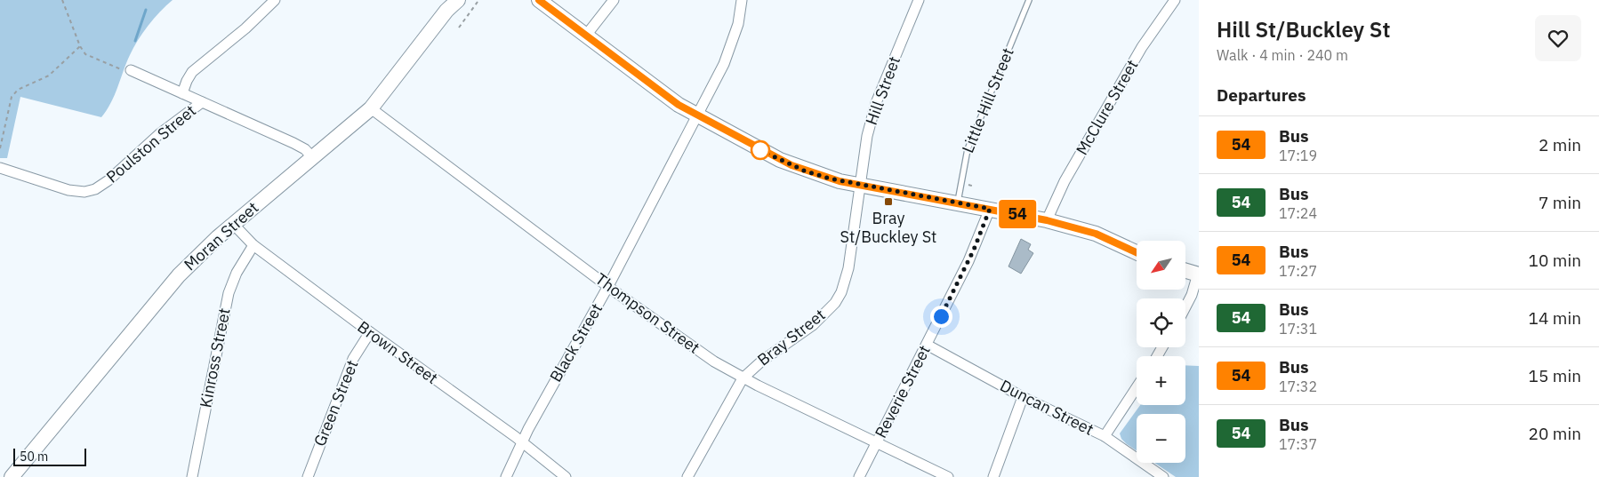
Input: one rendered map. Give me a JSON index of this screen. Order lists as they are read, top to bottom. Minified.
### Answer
{"streets":{"street":["Hill Street","McClure Street","Poulston Street","Moran Street","Thompson Street","Bray Street","Black Street","Brown Street","Kinross Street","Reverie Street","Green Street","Duncan Street"],"lane":["Little Hill Street"]},"crossings":[["Hill Street","Bray Street"],["Moran Street","Thompson Street"],["Moran Street","Brown Street"],["Thompson Street","Bray Street"],["Thompson Street","Black Street"],["Thompson Street","Reverie Street"],["Black Street","Brown Street"],["Brown Street","Kinross Street"],["Brown Street","Green Street"],["Reverie Street","Duncan Street"]],"places":{"transit":["Bray St/Buckley St"]},"lines":["bus line 54"],"scale_bar":"50 m","north":"bottom left","page":{"on_map":"54","heading":[["Hill St/Buckley St","Walk · 4 min · 240 m"],"Departures"],"list":[{"mark":"54","name":"Bus","note":"17:19","value":"2 min"},{"mark":"54","name":"Bus","note":"17:24","value":"7 min"},{"mark":"54","name":"Bus","note":"17:27","value":"10 min"},{"mark":"54","name":"Bus","note":"17:31","value":"14 min"},{"mark":"54","name":"Bus","note":"17:32","value":"15 min"},{"mark":"54","name":"Bus","note":"17:37","value":"20 min"}],"map_buttons":["+","−"],"scale":"50 m"}}
